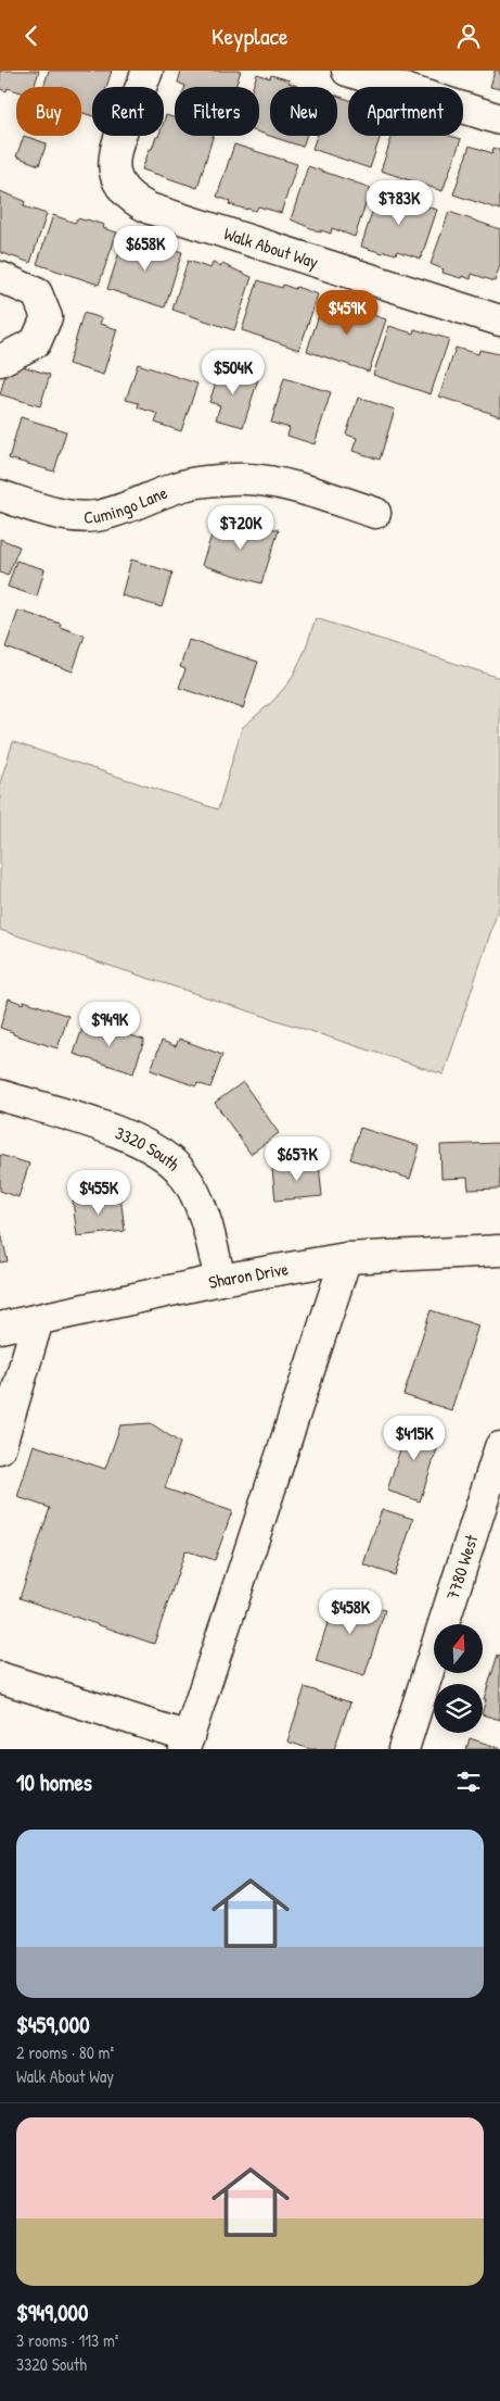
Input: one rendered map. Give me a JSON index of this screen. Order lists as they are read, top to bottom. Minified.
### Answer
{"streets":{"street":["Walk About Way","Cumingo Lane","3320 South","Sharon Drive","7780 West"]},"crossings":[["3320 South","Sharon Drive"]],"north":"top","page":{"header":"Keyplace","chip":["Buy","Rent","Filters","New","Apartment"],"price":["$783K","$658K","$459K","$504K","$720K","$949K","$657K","$455K","$415K","$458K"],"heading":"10 homes","list":[{"name":"$459,000","note":"2 rooms · 80 m² · Walk About Way"},{"name":"$949,000","note":"3 rooms · 113 m² · 3320 South"}]}}
